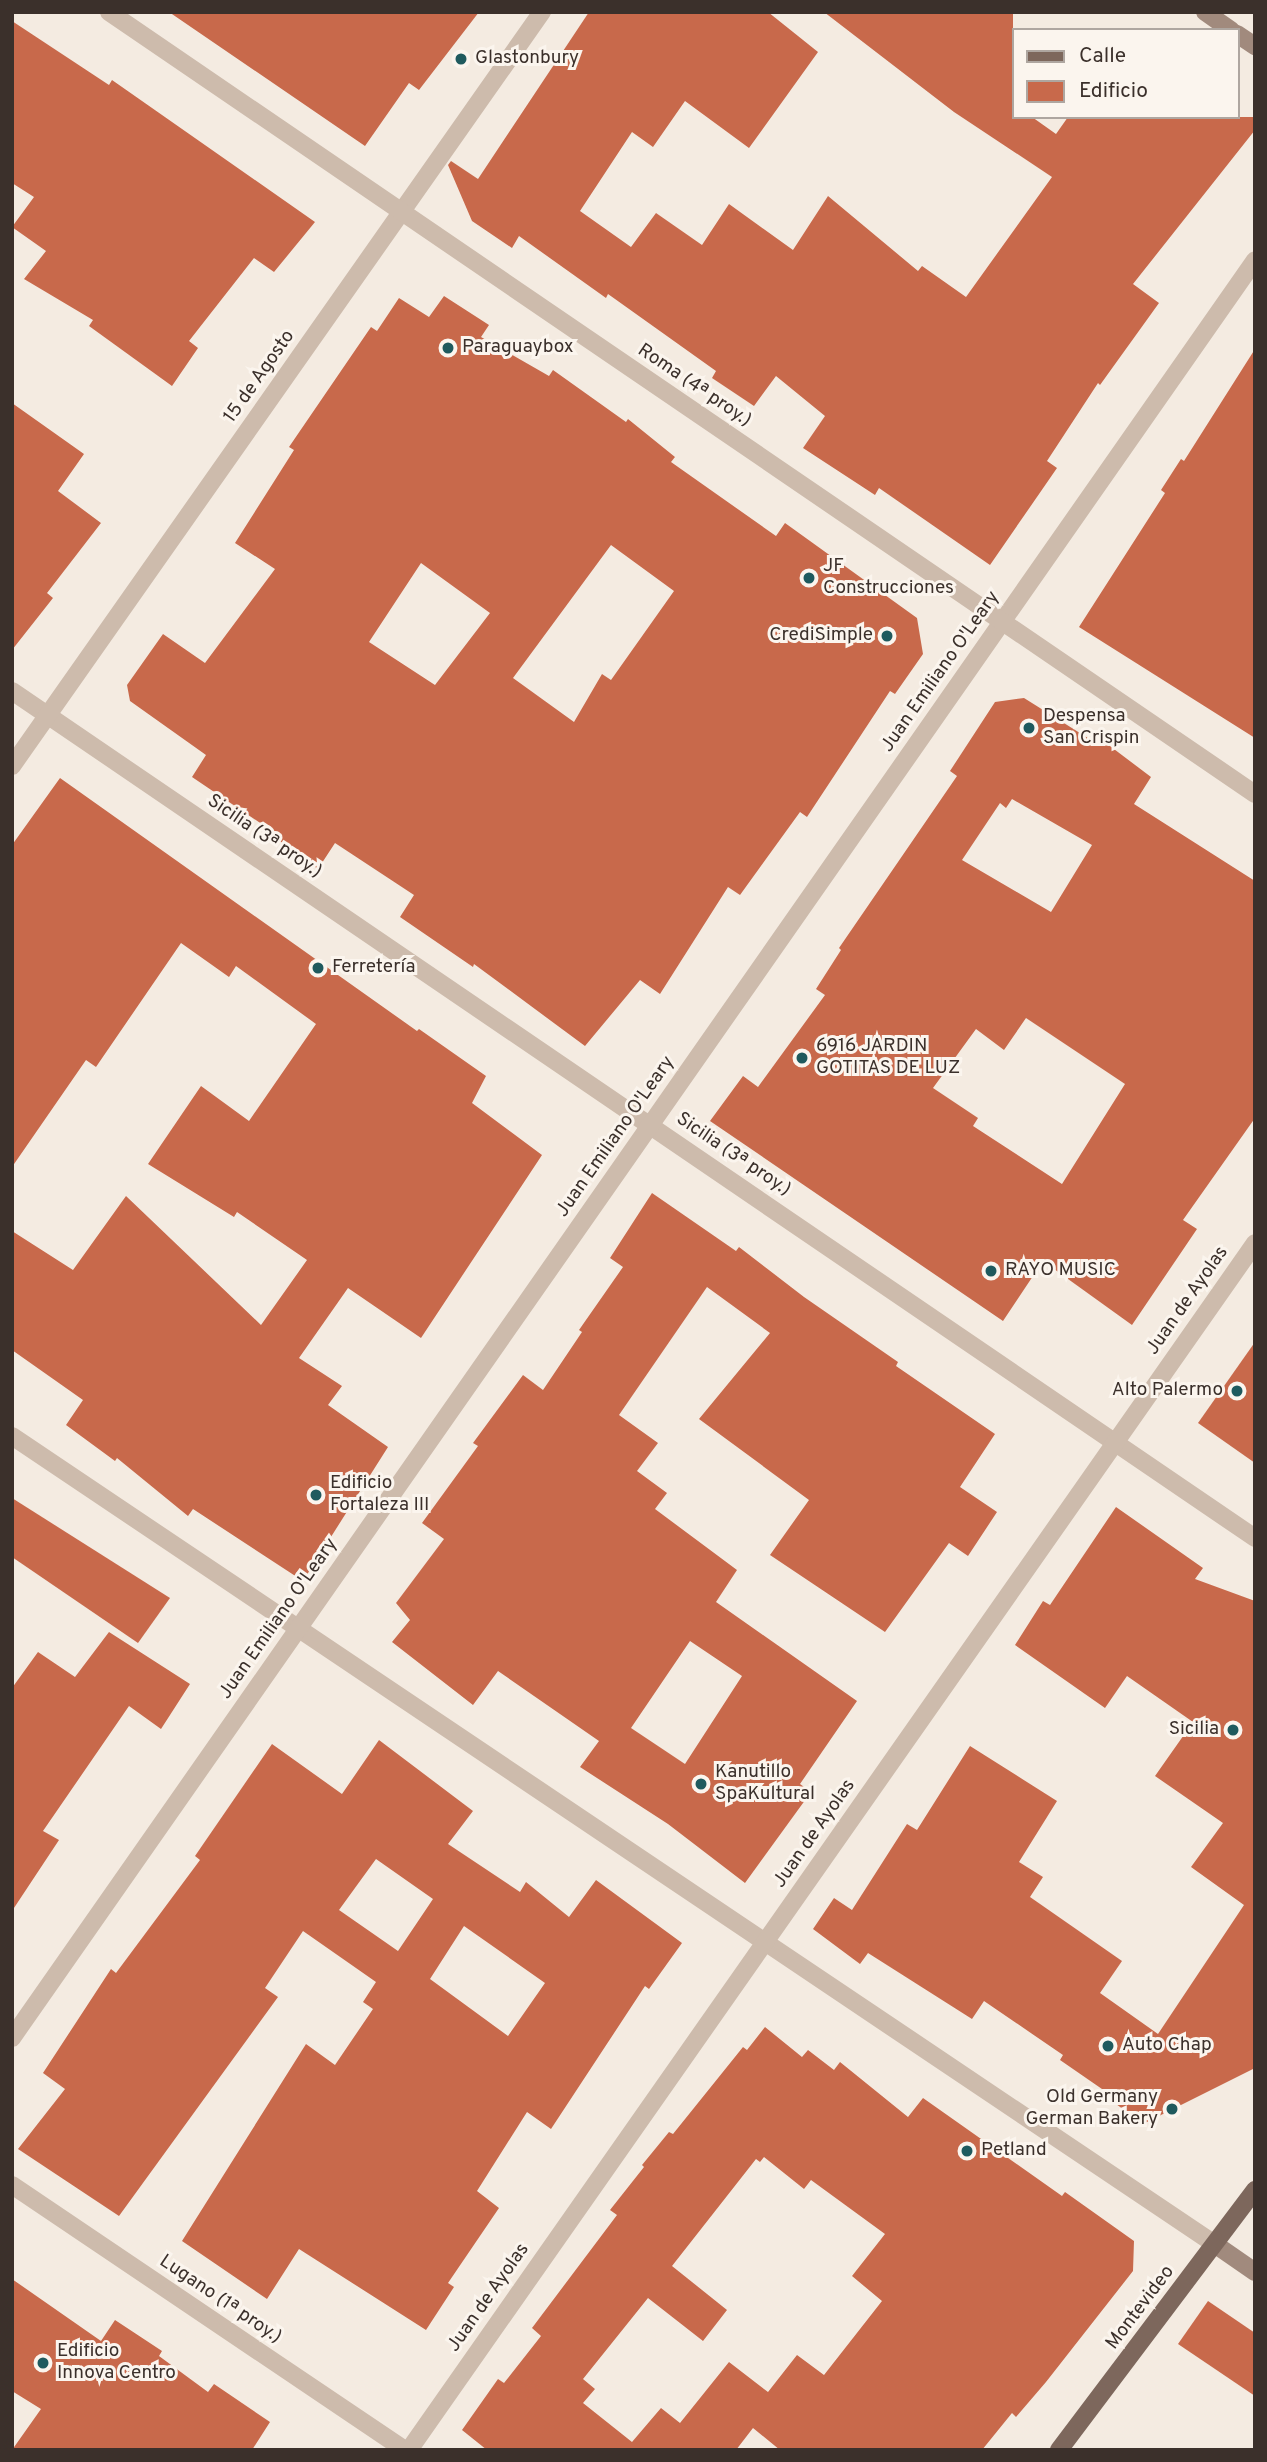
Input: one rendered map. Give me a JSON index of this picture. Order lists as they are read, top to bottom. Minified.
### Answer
{"streets":{"main road":["Montevideo"],"street":["15 de Agosto","Roma (4ª proy.)","Juan Emiliano O'Leary","Sicilia (3ª proy.)","Juan de Ayolas","Lugano (1ª proy.)"]},"crossings":[["15 de Agosto","Roma (4ª proy.)"],["15 de Agosto","Sicilia (3ª proy.)"],["Roma (4ª proy.)","Juan Emiliano O'Leary"],["Juan Emiliano O'Leary","Sicilia (3ª proy.)"],["Sicilia (3ª proy.)","Juan de Ayolas"],["Juan de Ayolas","Lugano (1ª proy.)"]],"places":["Glastonbury","Paraguaybox","JF Construcciones","CrediSimple","Despensa San Crispin","Ferretería","6916 JARDIN GOTITAS DE LUZ","RAYO MUSIC","Alto Palermo","Edificio Fortaleza III","Sicilia","Kanutillo SpaKultural","Auto Chap","Old Germany German Bakery","Petland","Edificio Innova Centro"],"legend":["Calle","Edificio"]}
